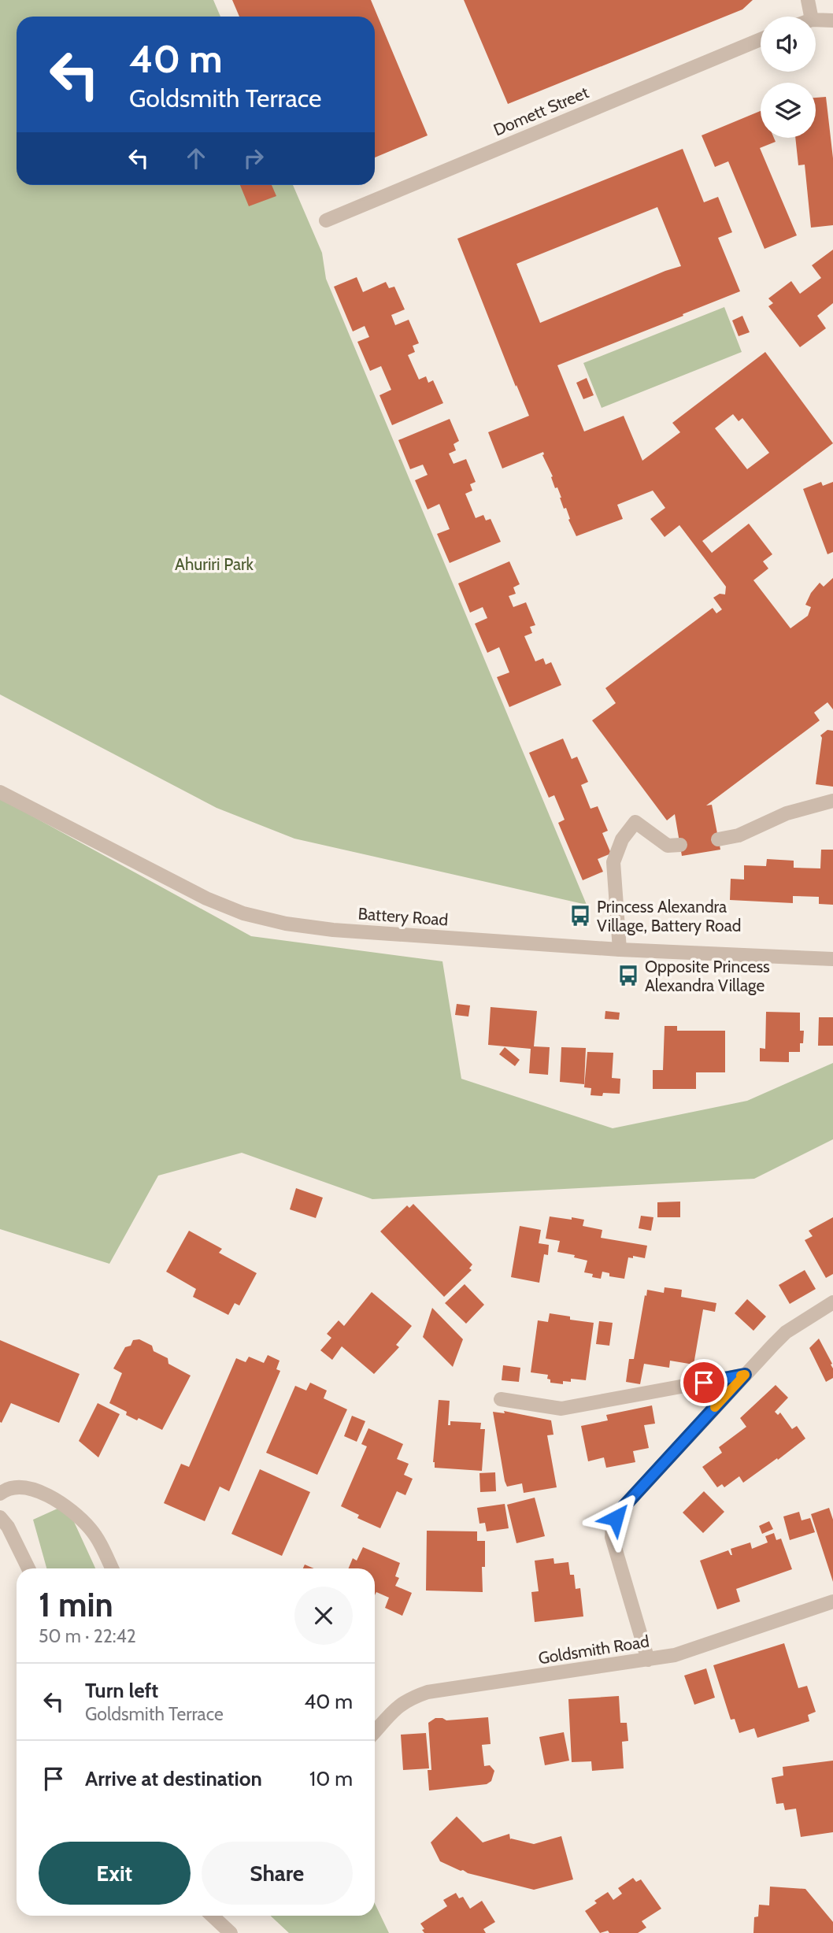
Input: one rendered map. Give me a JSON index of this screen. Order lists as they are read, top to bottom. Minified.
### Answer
{"streets":{"street":["Domett Street","Battery Road","Goldsmith Road"]},"parks":["Ahuriri Park"],"places":{"bus stop":["Princess Alexandra Village, Battery Road","Opposite Princess Alexandra Village"]},"page":{"turn":["40 m","Goldsmith Terrace"],"heading":["1 min","50 m · 22:42"],"list":[{"name":"Turn left","note":"Goldsmith Terrace","value":"40 m"},{"name":"Arrive at destination","value":"10 m"}],"buttons":["Exit","Share"]}}
